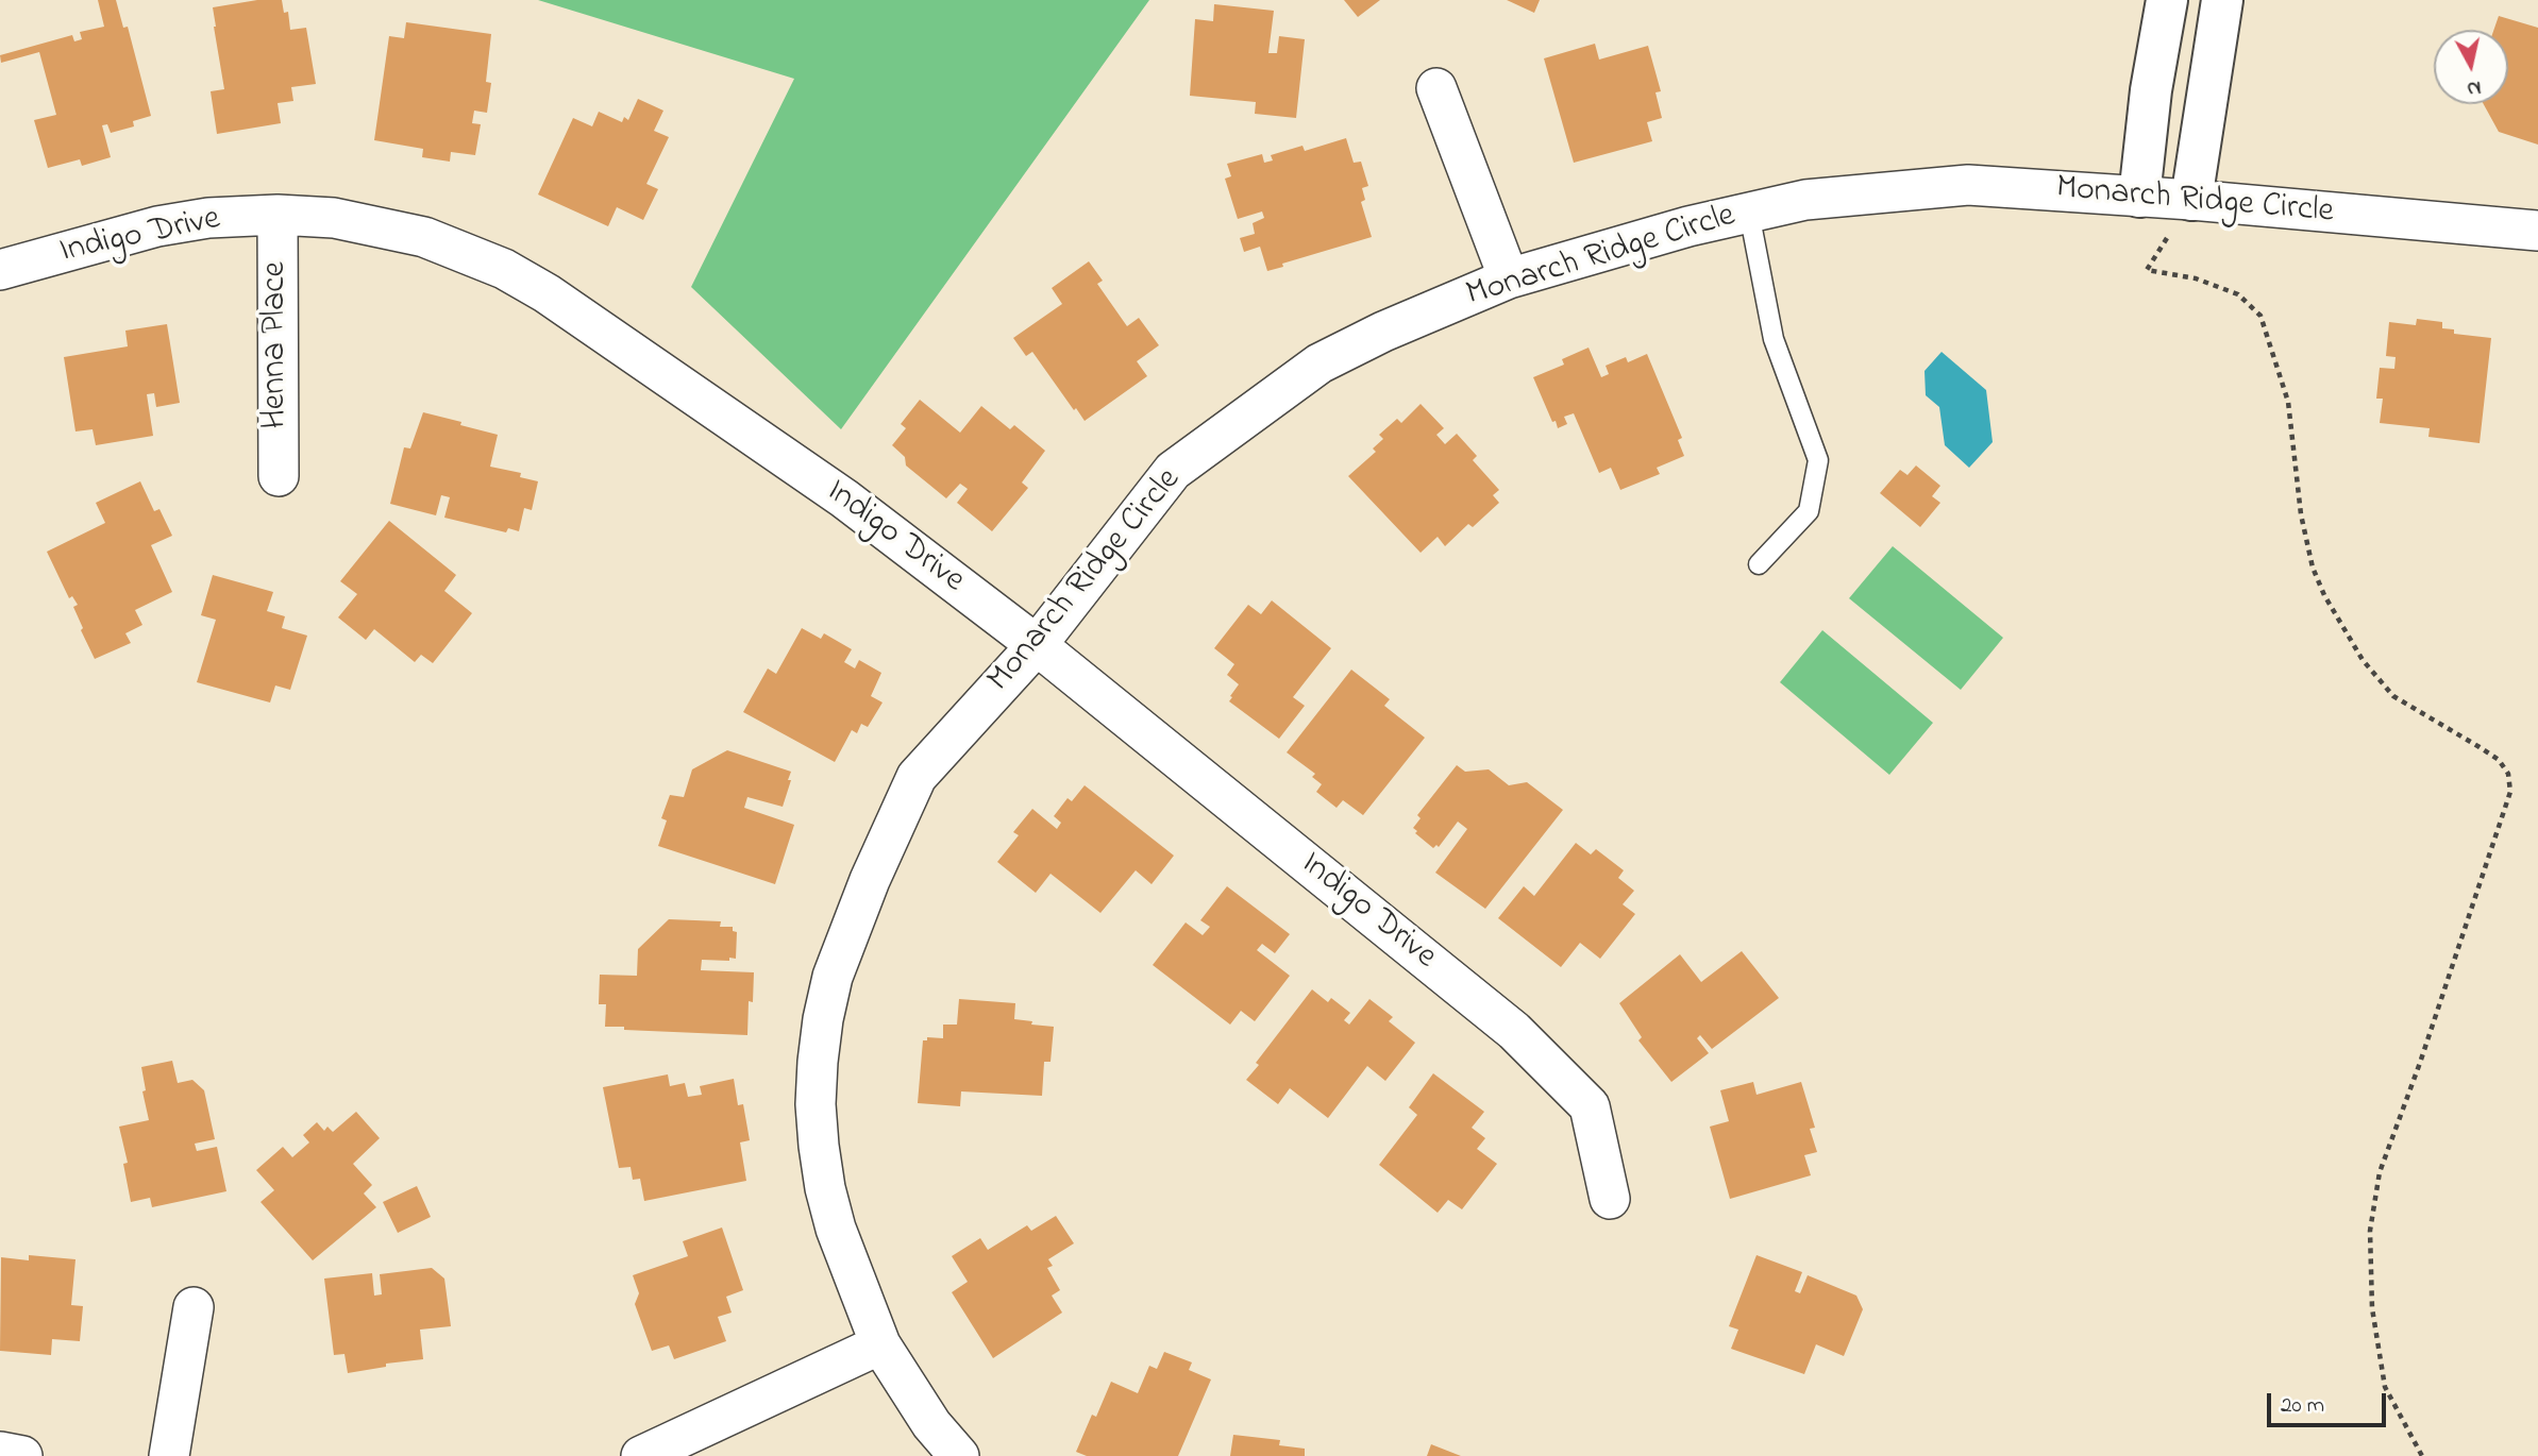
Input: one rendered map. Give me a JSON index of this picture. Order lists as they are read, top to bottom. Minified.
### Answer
{"streets":{"street":["Monarch Ridge Circle","Indigo Drive","Henna Place"]},"crossings":[["Monarch Ridge Circle","Indigo Drive"],["Indigo Drive","Henna Place"]],"scale_bar":"20 m","north":"bottom"}
